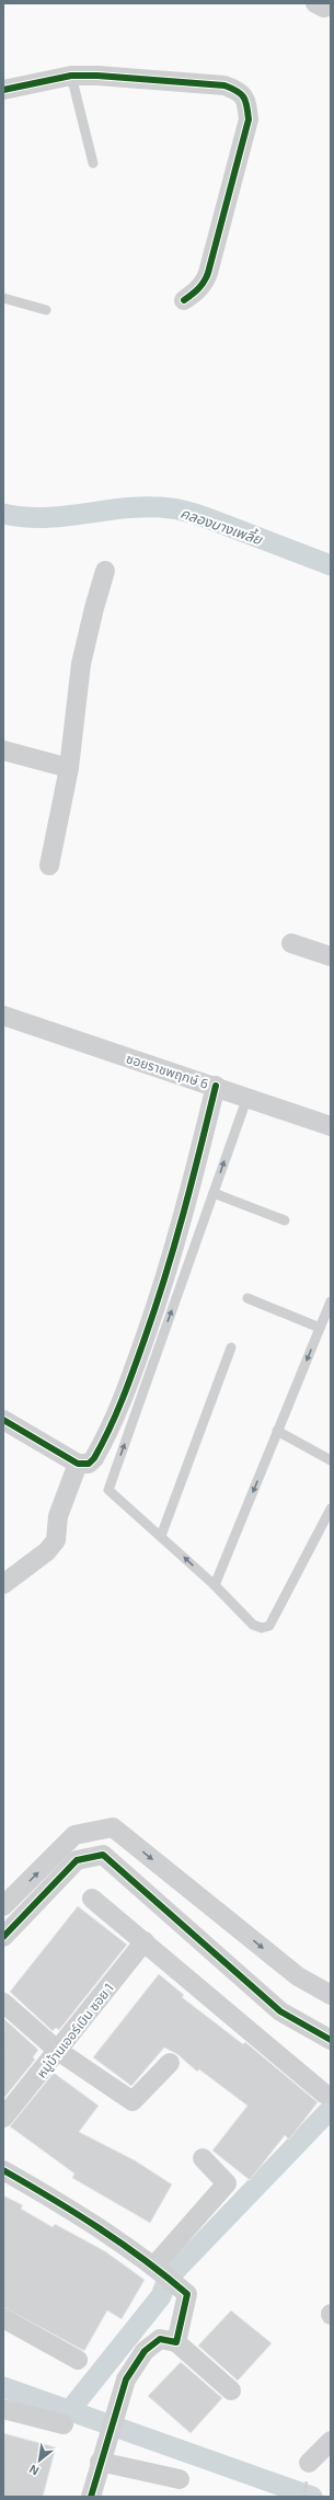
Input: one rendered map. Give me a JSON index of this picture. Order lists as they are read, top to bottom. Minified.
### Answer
{"streets":{"street":["ซอยราชพฤกษ์ 6","หมู่บ้านเออร์เบิน ซอย 1"]},"water":["คลองบางเพลี้ย"],"north":"bottom left"}
